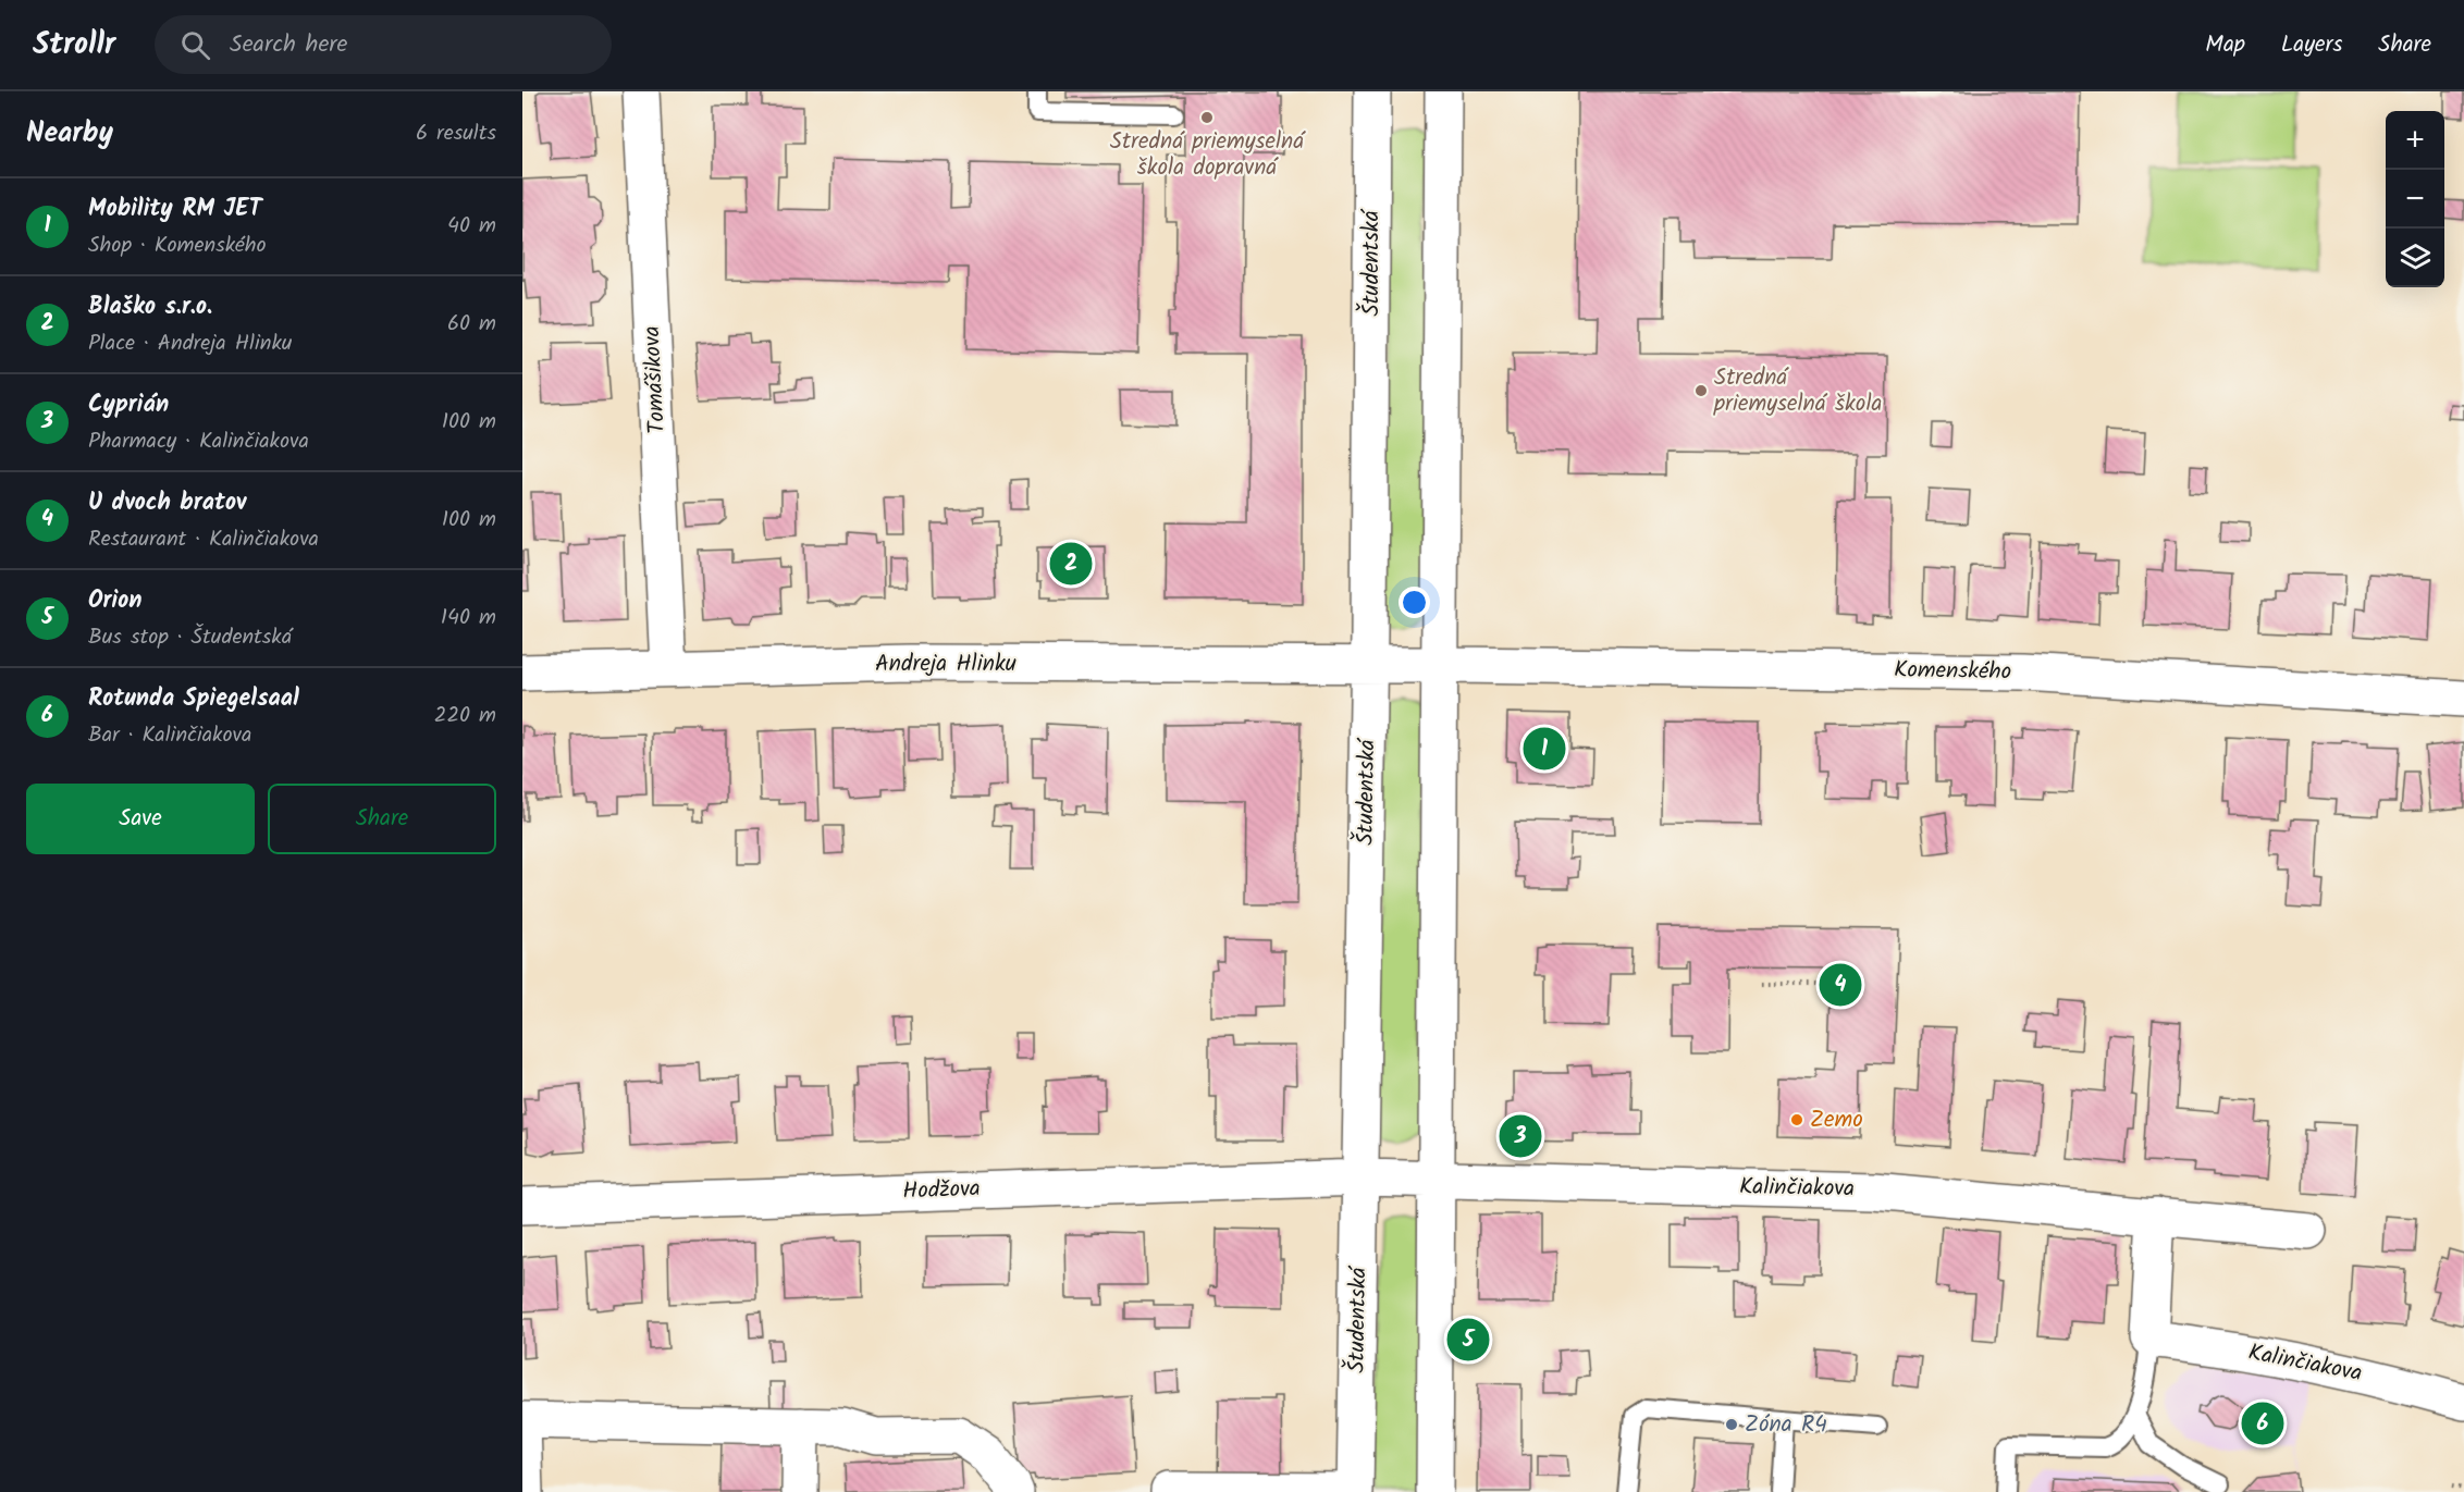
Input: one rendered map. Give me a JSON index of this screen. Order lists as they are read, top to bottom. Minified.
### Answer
{"streets":{"street":["Študentská","Tomášikova","Andreja Hlinku","Komenského","Kalinčiakova","Hodžova"]},"crossings":[["Študentská","Andreja Hlinku"],["Študentská","Hodžova"],["Tomášikova","Andreja Hlinku"],["Andreja Hlinku","Komenského"],["Kalinčiakova","Hodžova"]],"places":["Stredná priemyselná škola dopravná","Stredná priemyselná škola","Zemo","Zóna R4"],"page":{"header":"Strollr","search":"Search here","nav":["Map","Layers","Share"],"heading":["Nearby","6 results"],"map_buttons":["+","−"],"list":[{"mark":"1","name":"Mobility RM JET","note":"Shop · Komenského","value":"40 m"},{"mark":"2","name":"Blaško s.r.o.","note":"Place · Andreja Hlinku","value":"60 m"},{"mark":"3","name":"Cyprián","note":"Pharmacy · Kalinčiakova","value":"100 m"},{"mark":"4","name":"U dvoch bratov","note":"Restaurant · Kalinčiakova","value":"100 m"},{"mark":"5","name":"Orion","note":"Bus stop · Študentská","value":"140 m"},{"mark":"6","name":"Rotunda Spiegelsaal","note":"Bar · Kalinčiakova","value":"220 m"}],"pins":["2","1","4","3","5","6"],"buttons":["Save","Share"]}}
